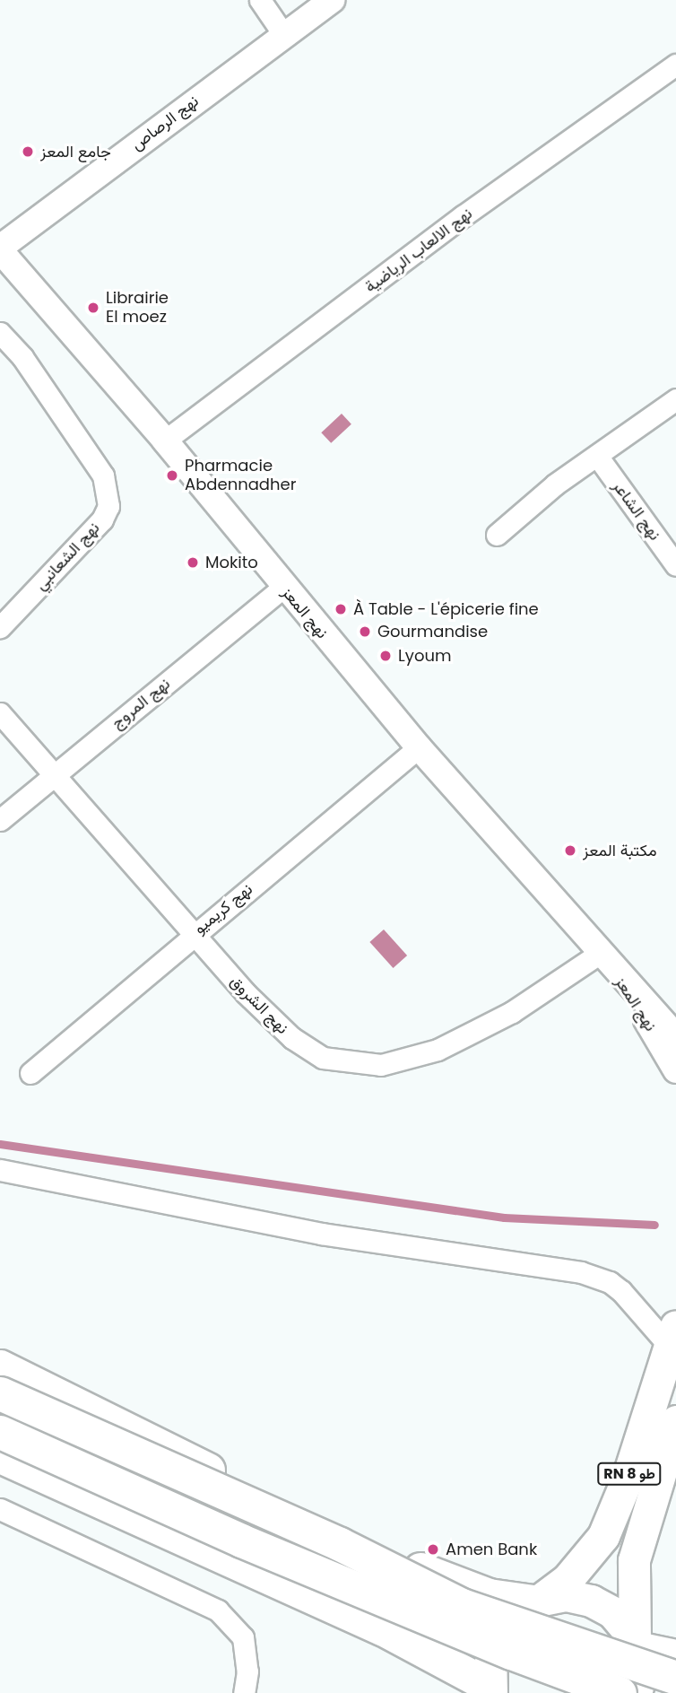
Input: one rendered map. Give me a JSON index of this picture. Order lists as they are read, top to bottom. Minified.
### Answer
{"streets":{"main road":["RN 8 طو"],"street":["نهج الرصاص","نهج الالعاب الرياضية","نهج الشاعر","نهج الشعانبي","نهج المعز","نهج المروج","نهج كريميو","نهج الشروق"]},"crossings":[["نهج الرصاص","نهج المعز"],["نهج الالعاب الرياضية","نهج المعز"],["نهج المعز","نهج المروج"],["نهج المعز","نهج كريميو"],["نهج المعز","نهج الشروق"],["نهج المروج","نهج الشروق"],["نهج كريميو","نهج الشروق"]],"places":["جامع المعز","Librairie El moez","Pharmacie Abdennadher","Mokito","À Table - L'épicerie fine","Gourmandise","Lyoum","مكتبة المعز","Amen Bank"]}
